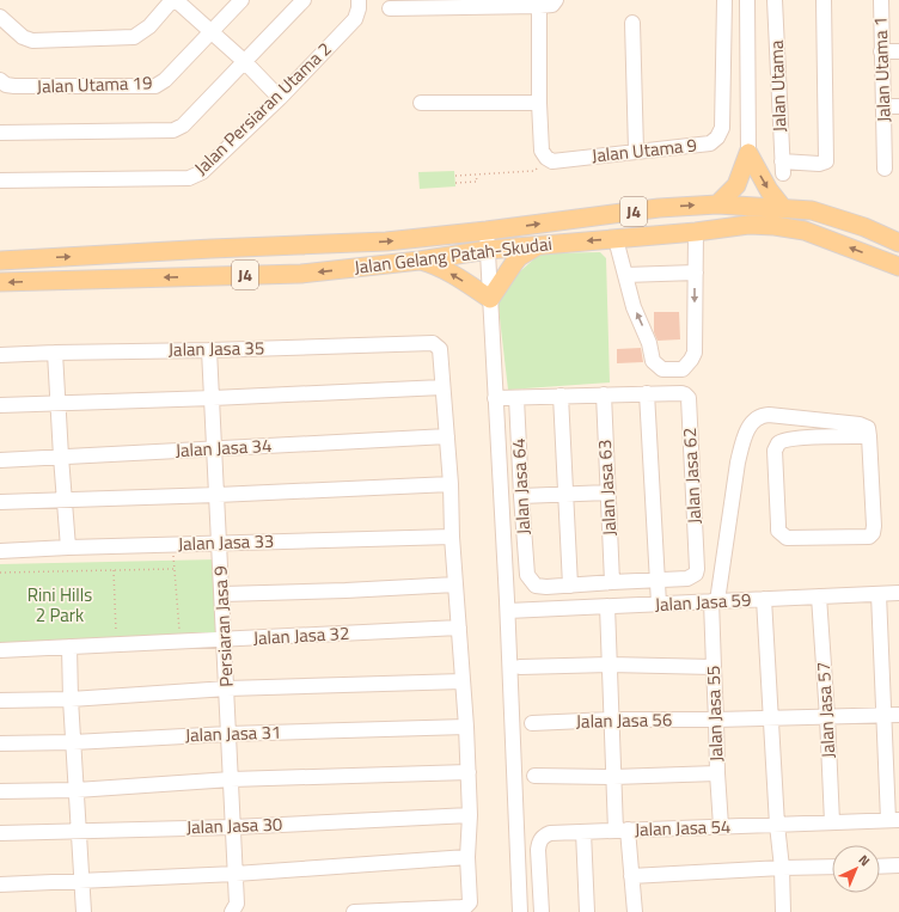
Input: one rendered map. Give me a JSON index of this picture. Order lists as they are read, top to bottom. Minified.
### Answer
{"streets":{"main road":["J4","Jalan Gelang Patah-Skudai"],"street":["Jalan Utama 1","Jalan Utama 19","Jalan Utama","Jalan Persiaran Utama 2","Jalan Utama 9","Jalan Jasa 35","Jalan Jasa 34","Jalan Jasa 62","Jalan Jasa 64","Jalan Jasa 63","Jalan Jasa 33","Jalan Jasa 59","Persiaran Jasa 9","Jalan Jasa 32","Jalan Jasa 57","Jalan Jasa 55","Jalan Jasa 56","Jalan Jasa 31","Jalan Jasa 30","Jalan Jasa 54"]},"crossings":[["Jalan Jasa 35","Persiaran Jasa 9"],["Jalan Jasa 34","Persiaran Jasa 9"],["Jalan Jasa 62","Jalan Jasa 64"],["Jalan Jasa 62","Jalan Jasa 63"],["Jalan Jasa 33","Persiaran Jasa 9"],["Jalan Jasa 59","Jalan Jasa 57"],["Jalan Jasa 59","Jalan Jasa 55"],["Persiaran Jasa 9","Jalan Jasa 32"],["Persiaran Jasa 9","Jalan Jasa 31"],["Persiaran Jasa 9","Jalan Jasa 30"],["Jalan Jasa 57","Jalan Jasa 56"],["Jalan Jasa 57","Jalan Jasa 54"],["Jalan Jasa 55","Jalan Jasa 56"],["Jalan Jasa 55","Jalan Jasa 54"]],"parks":["Rini Hills 2 Park"],"north":"top right"}
